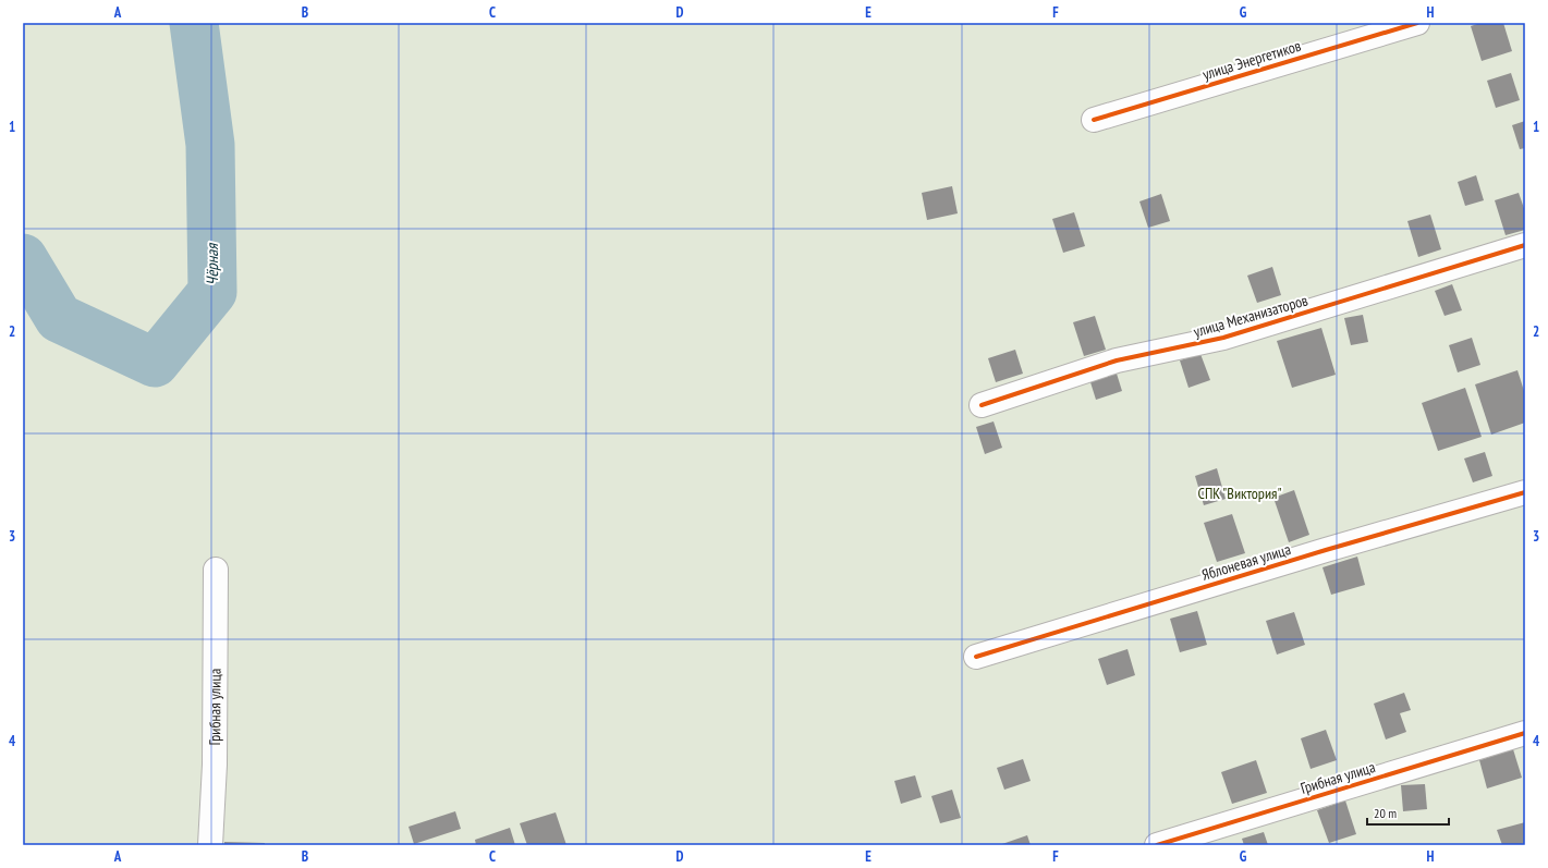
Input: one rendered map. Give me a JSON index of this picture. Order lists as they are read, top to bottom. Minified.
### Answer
{"streets":{"street":["улица Энергетиков","улица Механизаторов","Яблоневая улица","Грибная улица"]},"water":["Чёрная"],"parks":["СПК \"Виктория\""],"scale_bar":"20 m","grid":{"columns":["A","B","C","D","E","F","G","H"],"rows":["1","2","3","4"]}}
